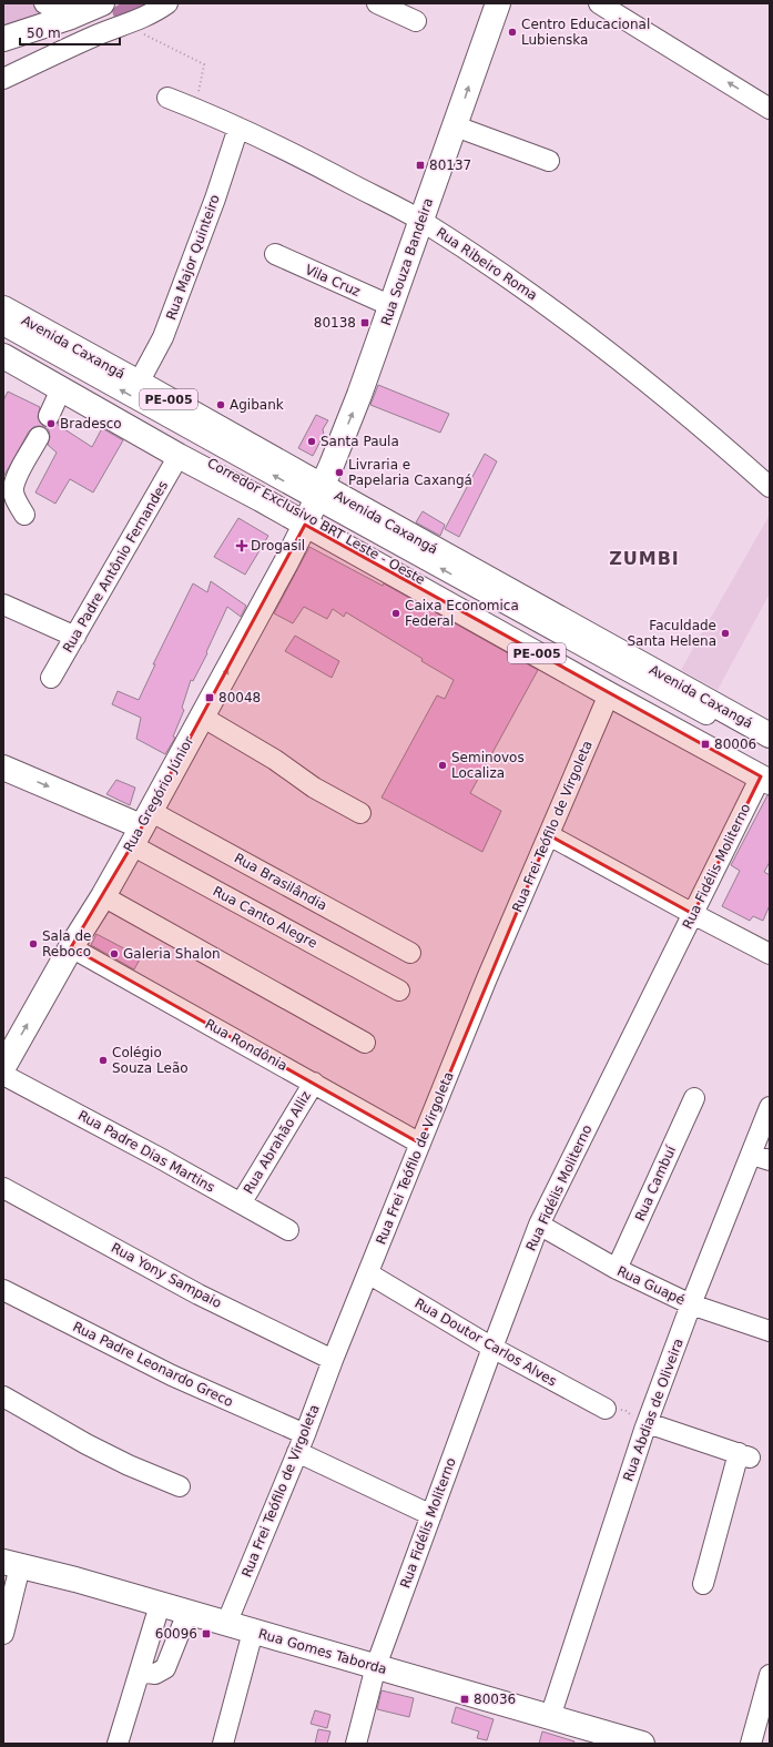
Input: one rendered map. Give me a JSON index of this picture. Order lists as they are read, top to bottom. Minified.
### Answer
{"streets":{"main road":["Rua Souza Bandeira","Avenida Caxangá","PE-005","Rua Gregório Júnior","Rua Gomes Taborda"],"street":["Rua Major Quinteiro","Rua Ribeiro Roma","Vila Cruz","Corredor Exclusivo BRT Leste - Oeste","Rua Padre Antônio Fernandes","Rua Frei Teófilo de Virgoleta","Rua Fidélis Moliterno","Rua Brasilândia","Rua Canto Alegre","Rua Rondônia","Rua Abrahão Alliz","Rua Padre Dias Martins","Rua Cambuí","Rua Yony Sampaio","Rua Guapé","Rua Doutor Carlos Alves","Rua Padre Leonardo Greco","Rua Abdias de Oliveira"]},"crossings":[["Rua Major Quinteiro","Rua Ribeiro Roma"],["Rua Major Quinteiro","Avenida Caxangá"],["Rua Souza Bandeira","Rua Ribeiro Roma"],["Rua Souza Bandeira","Vila Cruz"],["Rua Souza Bandeira","Avenida Caxangá"],["Rua Souza Bandeira","Corredor Exclusivo BRT Leste - Oeste"],["Rua Souza Bandeira","Rua Gregório Júnior"],["Avenida Caxangá","Corredor Exclusivo BRT Leste - Oeste"],["Avenida Caxangá","Rua Padre Antônio Fernandes"],["Avenida Caxangá","Rua Gregório Júnior"],["Avenida Caxangá","Rua Frei Teófilo de Virgoleta"],["Avenida Caxangá","Rua Fidélis Moliterno"],["Corredor Exclusivo BRT Leste - Oeste","Rua Gregório Júnior"],["Corredor Exclusivo BRT Leste - Oeste","Rua Fidélis Moliterno"],["Rua Gregório Júnior","Rua Brasilândia"],["Rua Gregório Júnior","Rua Canto Alegre"],["Rua Gregório Júnior","Rua Rondônia"],["Rua Frei Teófilo de Virgoleta","Rua Rondônia"],["Rua Frei Teófilo de Virgoleta","Rua Yony Sampaio"],["Rua Frei Teófilo de Virgoleta","Rua Doutor Carlos Alves"],["Rua Frei Teófilo de Virgoleta","Rua Padre Leonardo Greco"],["Rua Frei Teófilo de Virgoleta","Rua Gomes Taborda"],["Rua Fidélis Moliterno","Rua Guapé"],["Rua Fidélis Moliterno","Rua Doutor Carlos Alves"],["Rua Fidélis Moliterno","Rua Padre Leonardo Greco"],["Rua Fidélis Moliterno","Rua Gomes Taborda"],["Rua Brasilândia","Rua Canto Alegre"],["Rua Rondônia","Rua Abrahão Alliz"],["Rua Abrahão Alliz","Rua Padre Dias Martins"],["Rua Cambuí","Rua Guapé"],["Rua Guapé","Rua Abdias de Oliveira"],["Rua Abdias de Oliveira","Rua Gomes Taborda"]],"one_way":["Rua Souza Bandeira","Rua Gregório Júnior"],"districts":["ZUMBI"],"places":{"other":["Centro Educacional Lubienska","Agibank","Bradesco","Santa Paula","Livraria e Papelaria Caxangá","Caixa Economica Federal","Faculdade Santa Helena","Seminovos Localiza","Sala de Reboco","Galeria Shalon","Colégio Souza Leão"],"transit":["80137","80138","80048","80006","60096","80036"],"health":["Drogasil"]},"scale_bar":"50 m"}
